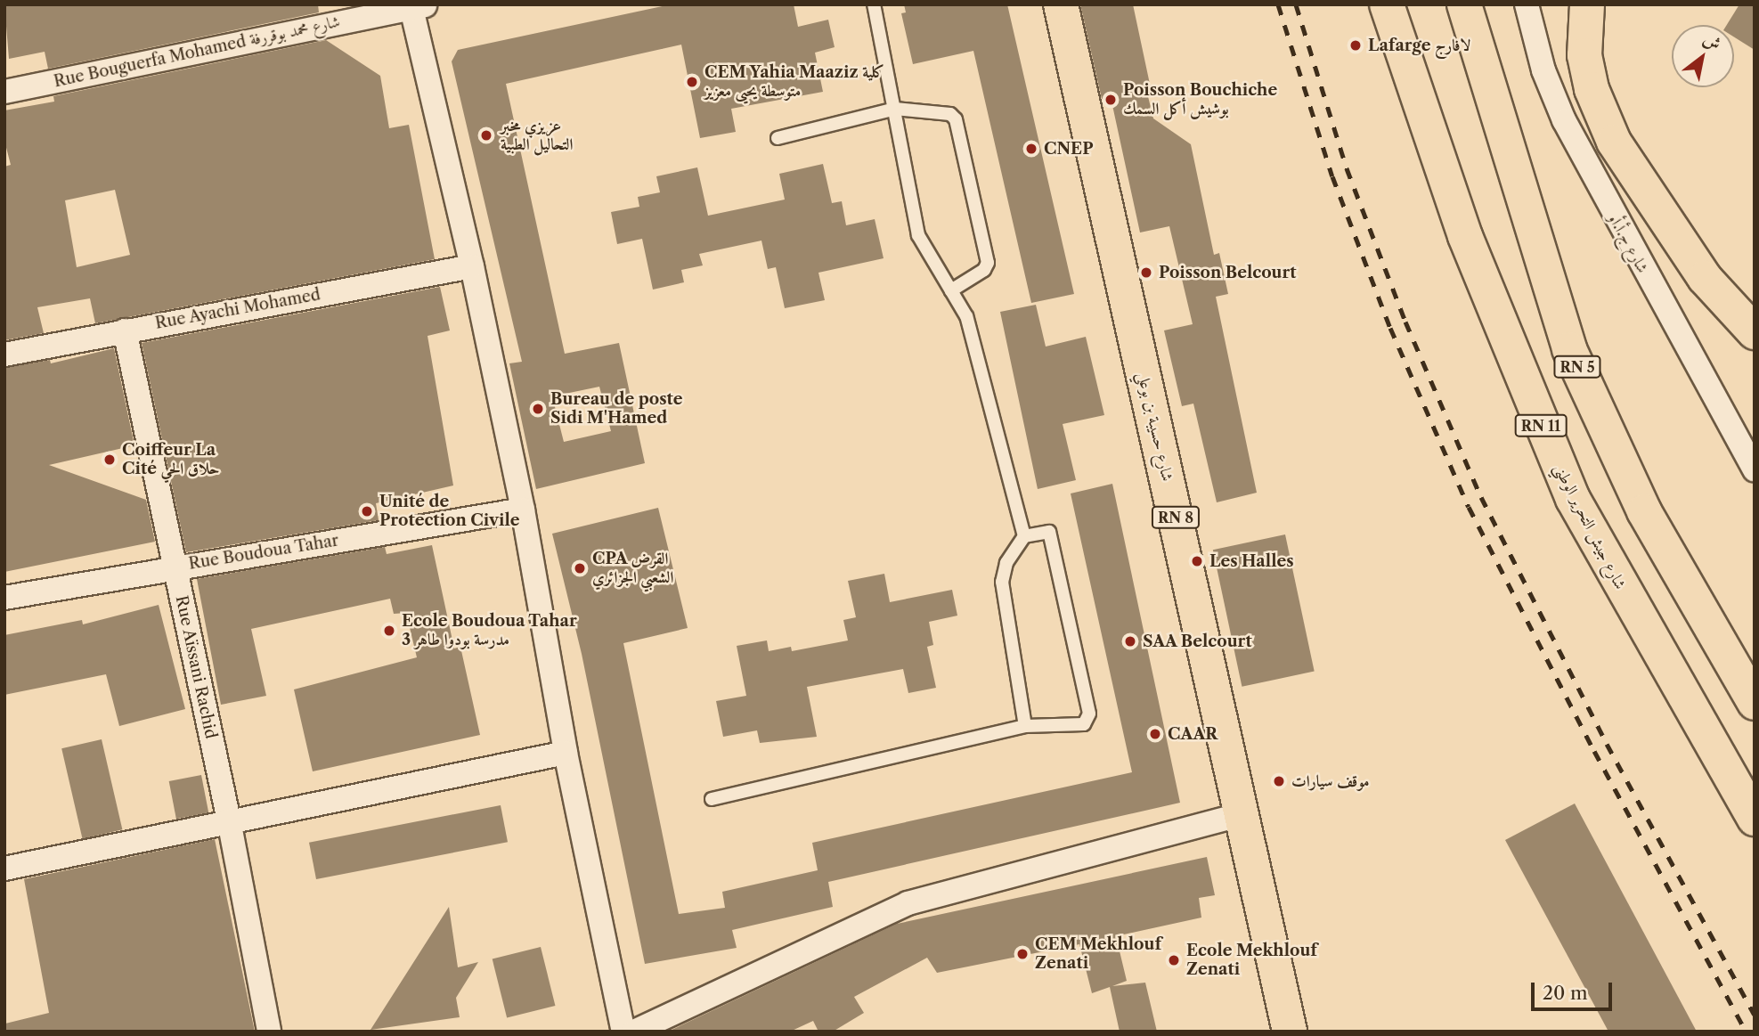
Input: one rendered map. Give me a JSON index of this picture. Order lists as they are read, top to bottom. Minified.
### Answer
{"streets":{"main road":["RN 5","RN 11","شارع حسيبة بن بوعلي","RN 8","شارع جيش التحرير الوطني"],"street":["Rue Bouguerfa Mohamed شارع محمد بوقررفة","شارع ج.أ.أو","Rue Ayachi Mohamed","Rue Boudoua Tahar","Rue Aïssani Rachid"]},"crossings":[["Rue Ayachi Mohamed","Rue Aïssani Rachid"],["Rue Boudoua Tahar","Rue Aïssani Rachid"]],"places":["Lafarge لافارج","CEM Yahia Maaziz كلية متوسطة يحيى معزيز","Poisson Bouchiche بوشيش أكل السمك","عزيزي مخبر التحاليل الطبية","CNEP","Poisson Belcourt","Bureau de poste Sidi M'Hamed","Coiffeur La Cité حلاق الحي","Unité de Protection Civile","Les Halles","CPA القرض الشعبي الجزائري","Ecole Boudoua Tahar 3 مدرسة بودوا طاهر","SAA Belcourt","CAAR","موقف سيارات","CEM Mekhlouf Zenati","Ecole Mekhlouf Zenati"],"scale_bar":"20 m","north":"top right"}
